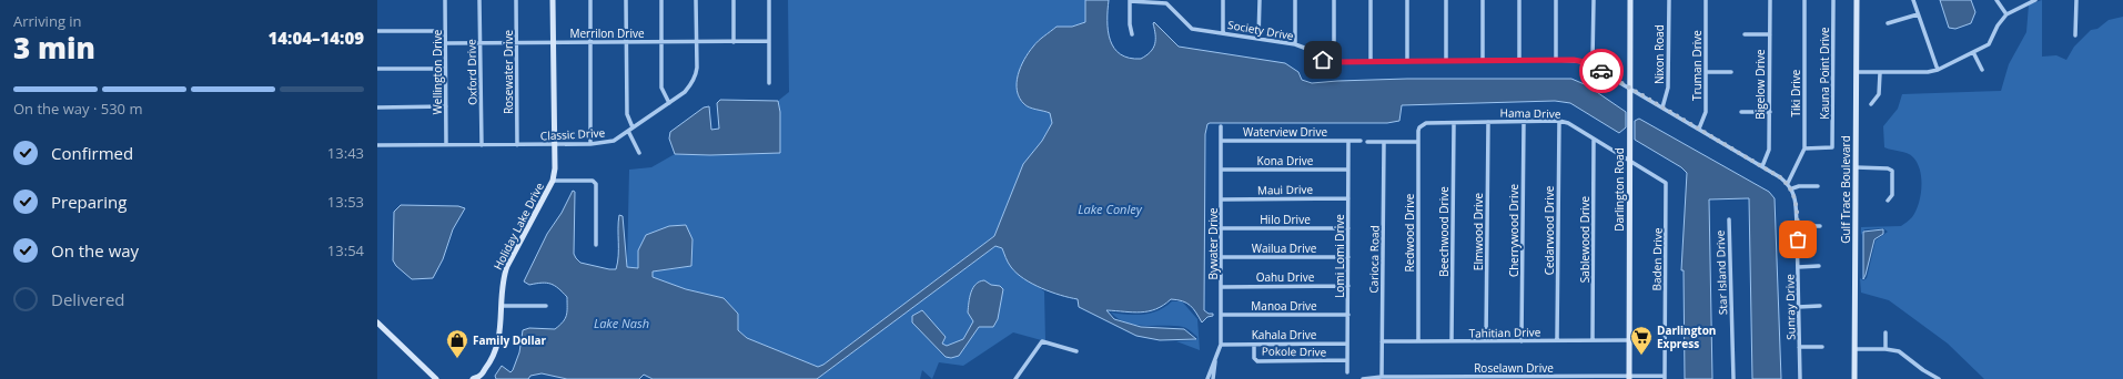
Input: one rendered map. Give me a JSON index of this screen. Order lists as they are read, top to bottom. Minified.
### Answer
{"streets":{"street":["Society Drive","Merrilon Drive","Nixon Road","Truman Drive","Wellington Drive","Oxford Drive","Rosewater Drive","Kauna Point Drive","Bigelow Drive","Tiki Drive","Hama Drive","Waterview Drive","Classic Drive","Kona Drive","Maui Drive","Darlington Road","Gulf Trace Boulevard","Hilo Drive","Holiday Lake Drive","Cherrywood Drive","Cedarwood Drive","Beechwood Drive","Elmwood Drive","Redwood Drive","Sablewood Drive","Bywater Drive","Wailua Drive","Lomi Lomi Drive","Carioca Road","Baden Drive","Star Island Drive","Oahu Drive","Manoa Drive","Sunray Drive","Tahitian Drive","Kahala Drive","Pokole Drive","Roselawn Drive"]},"crossings":[["Society Drive","Nixon Road"],["Society Drive","Truman Drive"],["Society Drive","Bigelow Drive"],["Society Drive","Tiki Drive"],["Society Drive","Darlington Road"],["Society Drive","Sunray Drive"],["Merrilon Drive","Wellington Drive"],["Merrilon Drive","Oxford Drive"],["Merrilon Drive","Rosewater Drive"],["Merrilon Drive","Classic Drive"],["Merrilon Drive","Holiday Lake Drive"],["Wellington Drive","Classic Drive"],["Oxford Drive","Classic Drive"],["Rosewater Drive","Classic Drive"],["Kauna Point Drive","Tiki Drive"],["Tiki Drive","Sunray Drive"],["Hama Drive","Darlington Road"],["Hama Drive","Cherrywood Drive"],["Hama Drive","Cedarwood Drive"],["Hama Drive","Beechwood Drive"],["Hama Drive","Elmwood Drive"],["Hama Drive","Redwood Drive"],["Hama Drive","Sablewood Drive"],["Hama Drive","Baden Drive"],["Waterview Drive","Bywater Drive"],["Waterview Drive","Lomi Lomi Drive"],["Classic Drive","Holiday Lake Drive"],["Kona Drive","Bywater Drive"],["Kona Drive","Lomi Lomi Drive"],["Maui Drive","Bywater Drive"],["Maui Drive","Lomi Lomi Drive"],["Darlington Road","Baden Drive"],["Darlington Road","Tahitian Drive"],["Darlington Road","Roselawn Drive"],["Hilo Drive","Bywater Drive"],["Hilo Drive","Lomi Lomi Drive"],["Cherrywood Drive","Tahitian Drive"],["Cedarwood Drive","Tahitian Drive"],["Beechwood Drive","Tahitian Drive"],["Elmwood Drive","Tahitian Drive"],["Redwood Drive","Tahitian Drive"],["Sablewood Drive","Tahitian Drive"],["Bywater Drive","Wailua Drive"],["Bywater Drive","Oahu Drive"],["Bywater Drive","Manoa Drive"],["Bywater Drive","Kahala Drive"],["Wailua Drive","Lomi Lomi Drive"],["Lomi Lomi Drive","Oahu Drive"],["Lomi Lomi Drive","Manoa Drive"],["Lomi Lomi Drive","Kahala Drive"],["Lomi Lomi Drive","Pokole Drive"],["Carioca Road","Tahitian Drive"],["Carioca Road","Roselawn Drive"],["Baden Drive","Roselawn Drive"],["Kahala Drive","Pokole Drive"]],"water":["Lake Conley","Lake Nash"],"places":{"supermarket":["Darlington Express"],"shop":["Family Dollar"]},"page":{"heading":["3 min","Arriving in","14:04–14:09"],"bar":"On the way · 530 m","list":[["Confirmed","13:43"],["Preparing","13:53"],["On the way","13:54"],"Delivered"]}}
